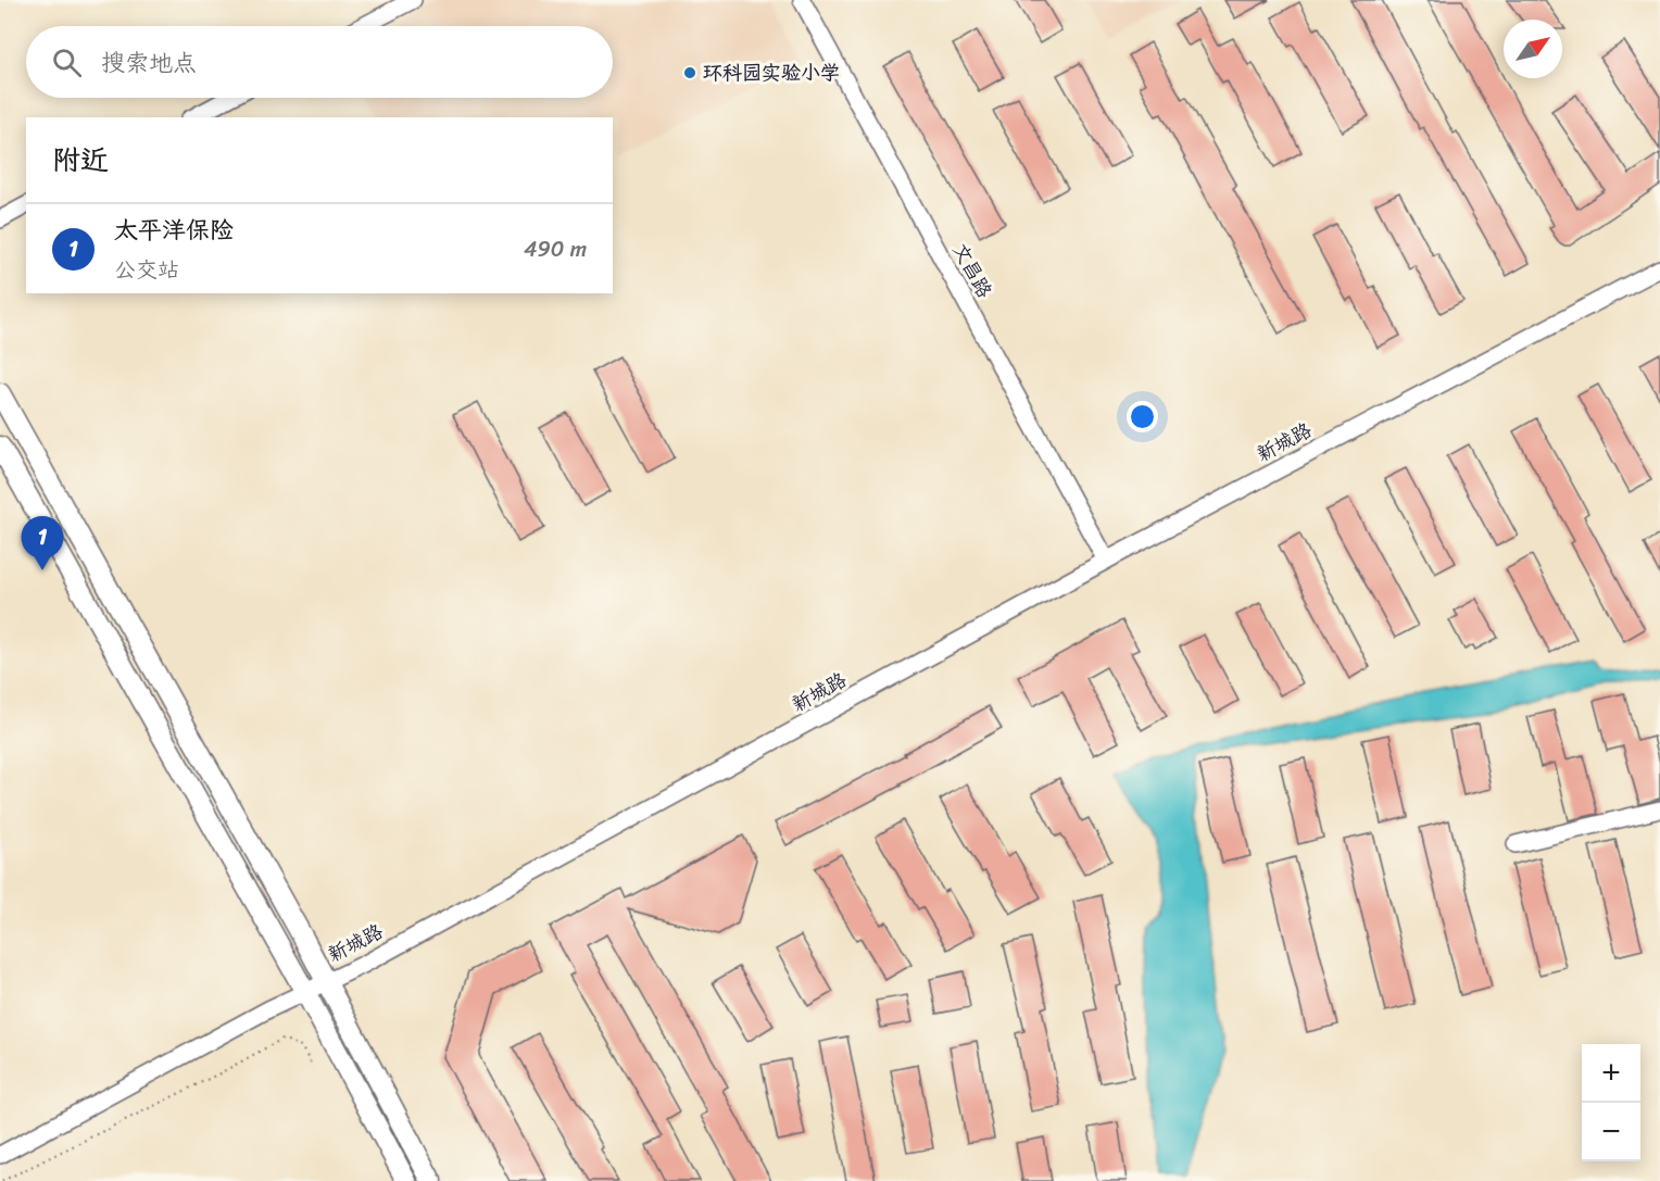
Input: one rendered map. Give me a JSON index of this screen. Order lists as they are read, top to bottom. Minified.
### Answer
{"streets":{"street":["文昌路","新城路"]},"crossings":[["文昌路","新城路"]],"places":["环科园实验小学"],"north":"top right","page":{"search":"搜索地点","heading":"附近","list":[{"mark":"1","name":"太平洋保险","note":"公交站","value":"490 m"}],"pins":"1","map_buttons":["+","−"]}}
